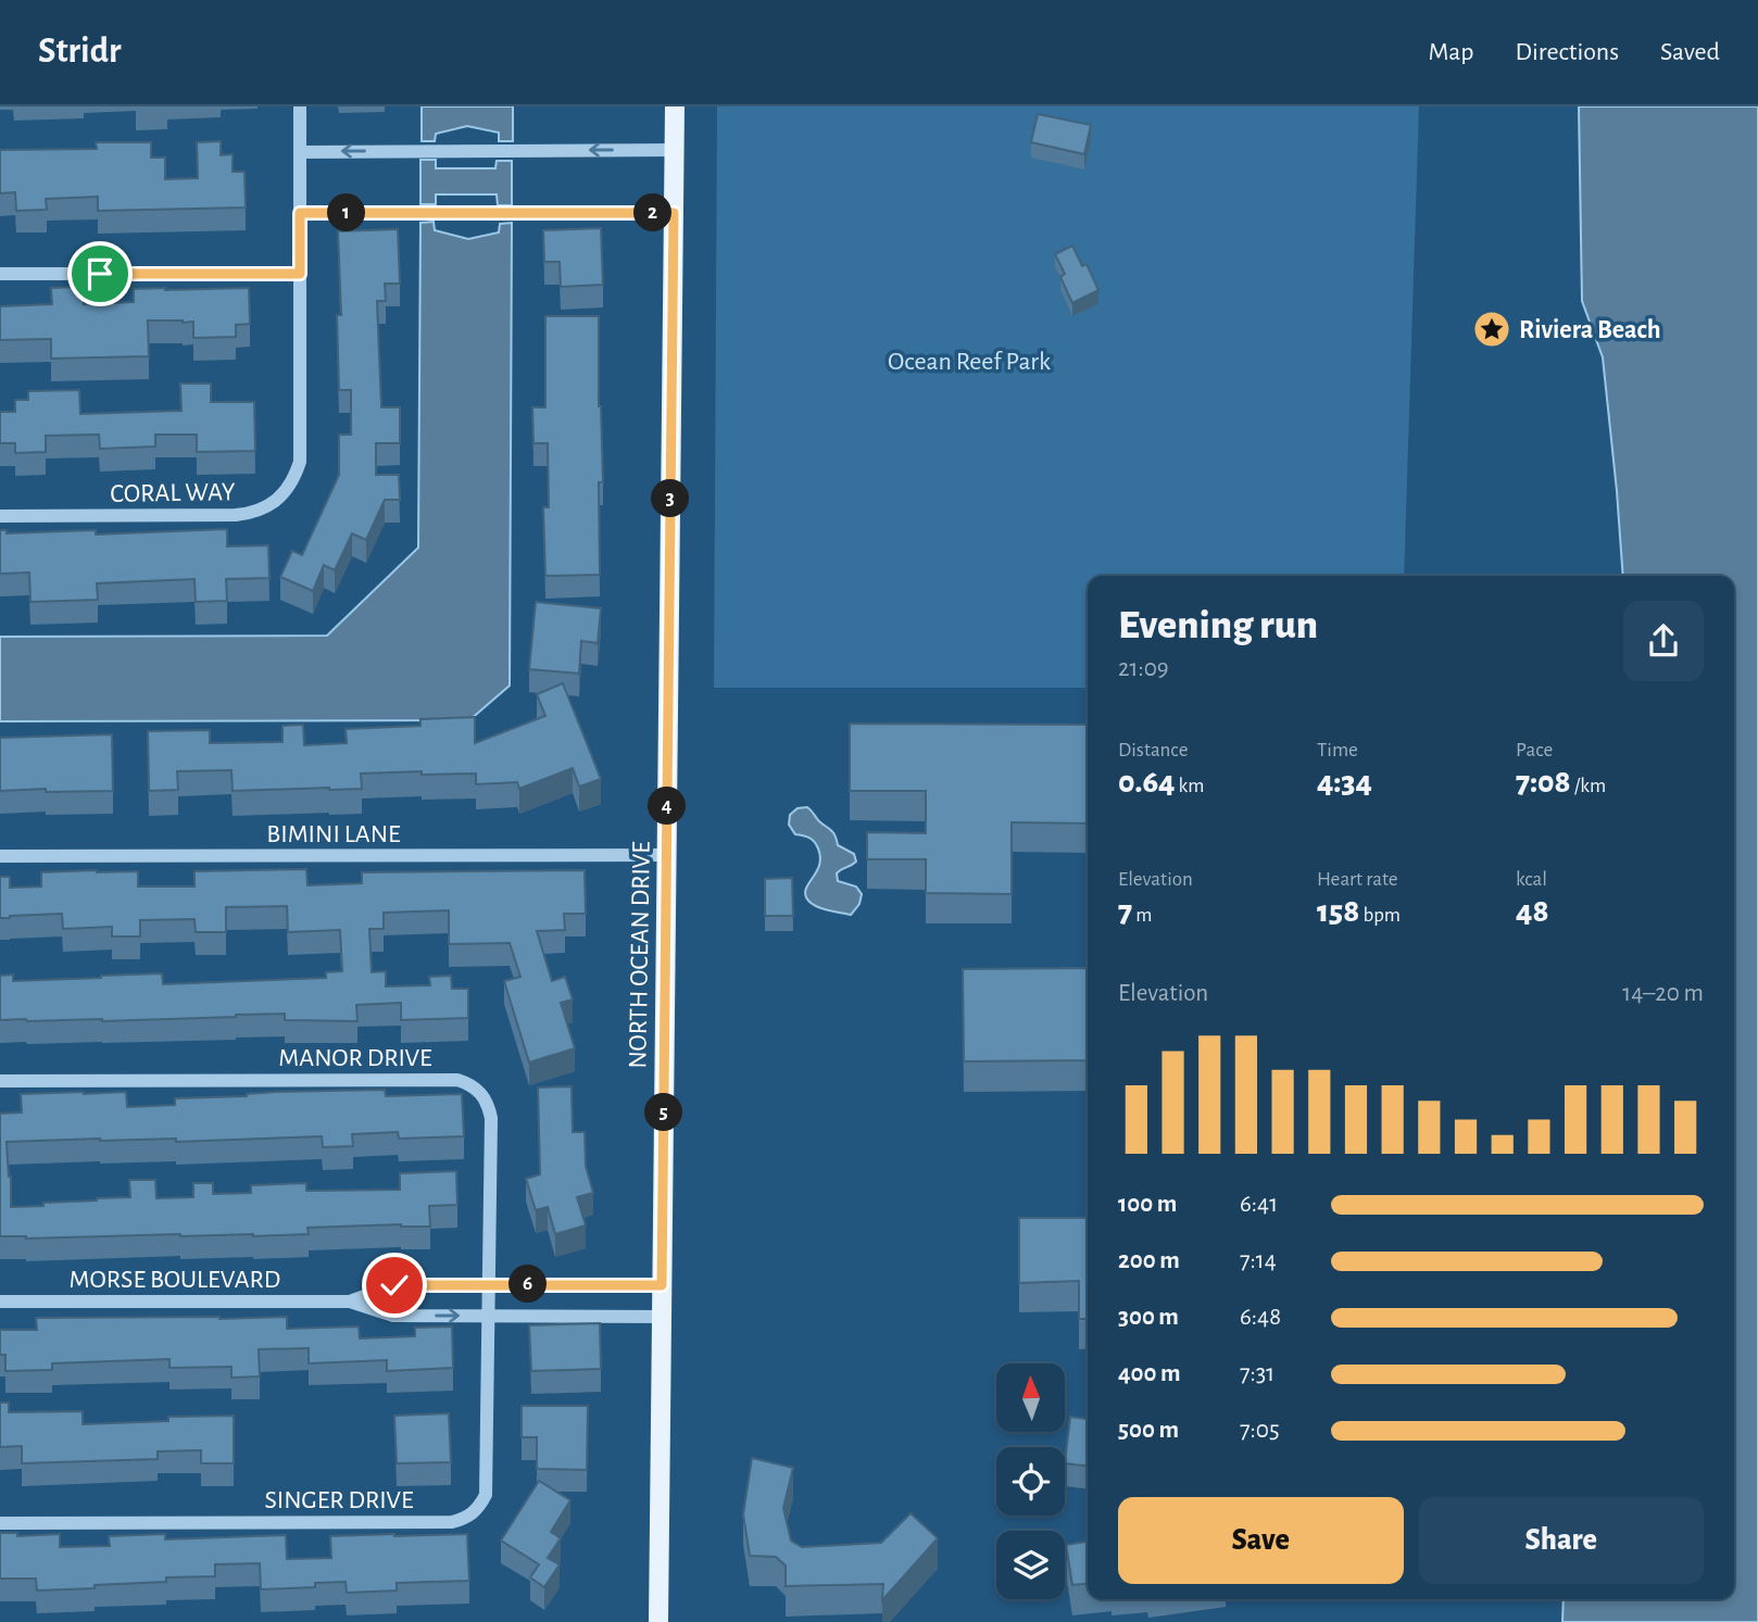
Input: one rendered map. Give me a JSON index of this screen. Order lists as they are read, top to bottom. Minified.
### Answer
{"streets":{"main road":["NORTH OCEAN DRIVE"],"street":["CORAL WAY","BIMINI LANE","MANOR DRIVE","MORSE BOULEVARD","SINGER DRIVE"]},"crossings":[["BIMINI LANE","NORTH OCEAN DRIVE"],["NORTH OCEAN DRIVE","MORSE BOULEVARD"],["MANOR DRIVE","MORSE BOULEVARD"],["MANOR DRIVE","SINGER DRIVE"],["MORSE BOULEVARD","SINGER DRIVE"]],"parks":["Ocean Reef Park"],"places":{"place":["Riviera Beach"]},"north":"top","page":{"header":"Stridr","nav":["Map","Directions","Saved"],"pins":["1","2","3","4","5","6"],"heading":["Evening run","21:09"],"stats":[["Distance","0.64 km"],["Time","4:34"],["Pace","7:08 /km"],["Elevation","7 m"],["Heart rate","158 bpm"],["kcal","48"]],"chart":["Elevation","14–20 m"],"list":[{"name":"100 m","note":"6:41"},{"name":"200 m","note":"7:14"},{"name":"300 m","note":"6:48"},{"name":"400 m","note":"7:31"},{"name":"500 m","note":"7:05"}],"buttons":["Save","Share"]}}
